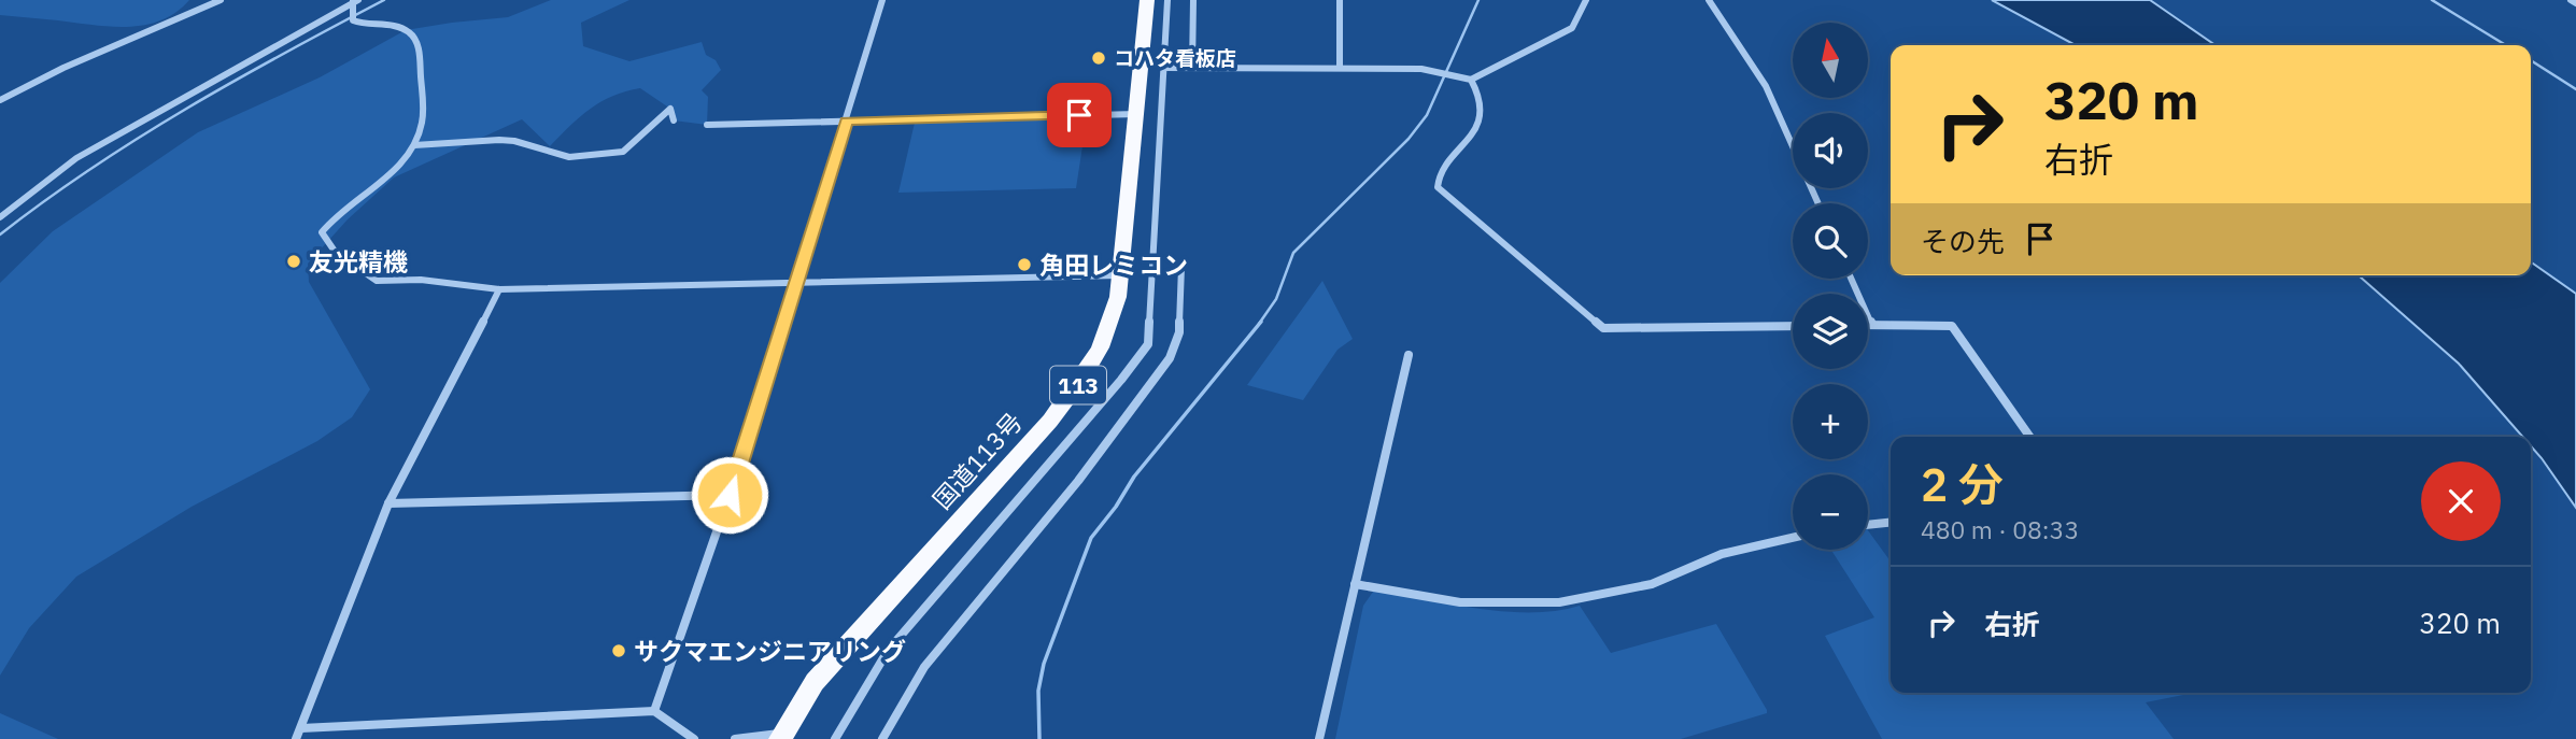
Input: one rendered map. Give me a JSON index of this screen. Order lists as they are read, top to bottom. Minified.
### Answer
{"streets":{"highway":["113","国道113号"]},"places":["コハタ看板店","友光精機","角田レミコン","サクマエンジニアリング"],"north":"top","page":{"map_buttons":["+","−"],"turn":["320 m","右折"],"then":"その先","heading":["2 分","480 m · 08:33"],"list":[{"name":"右折","value":"320 m"}]}}
